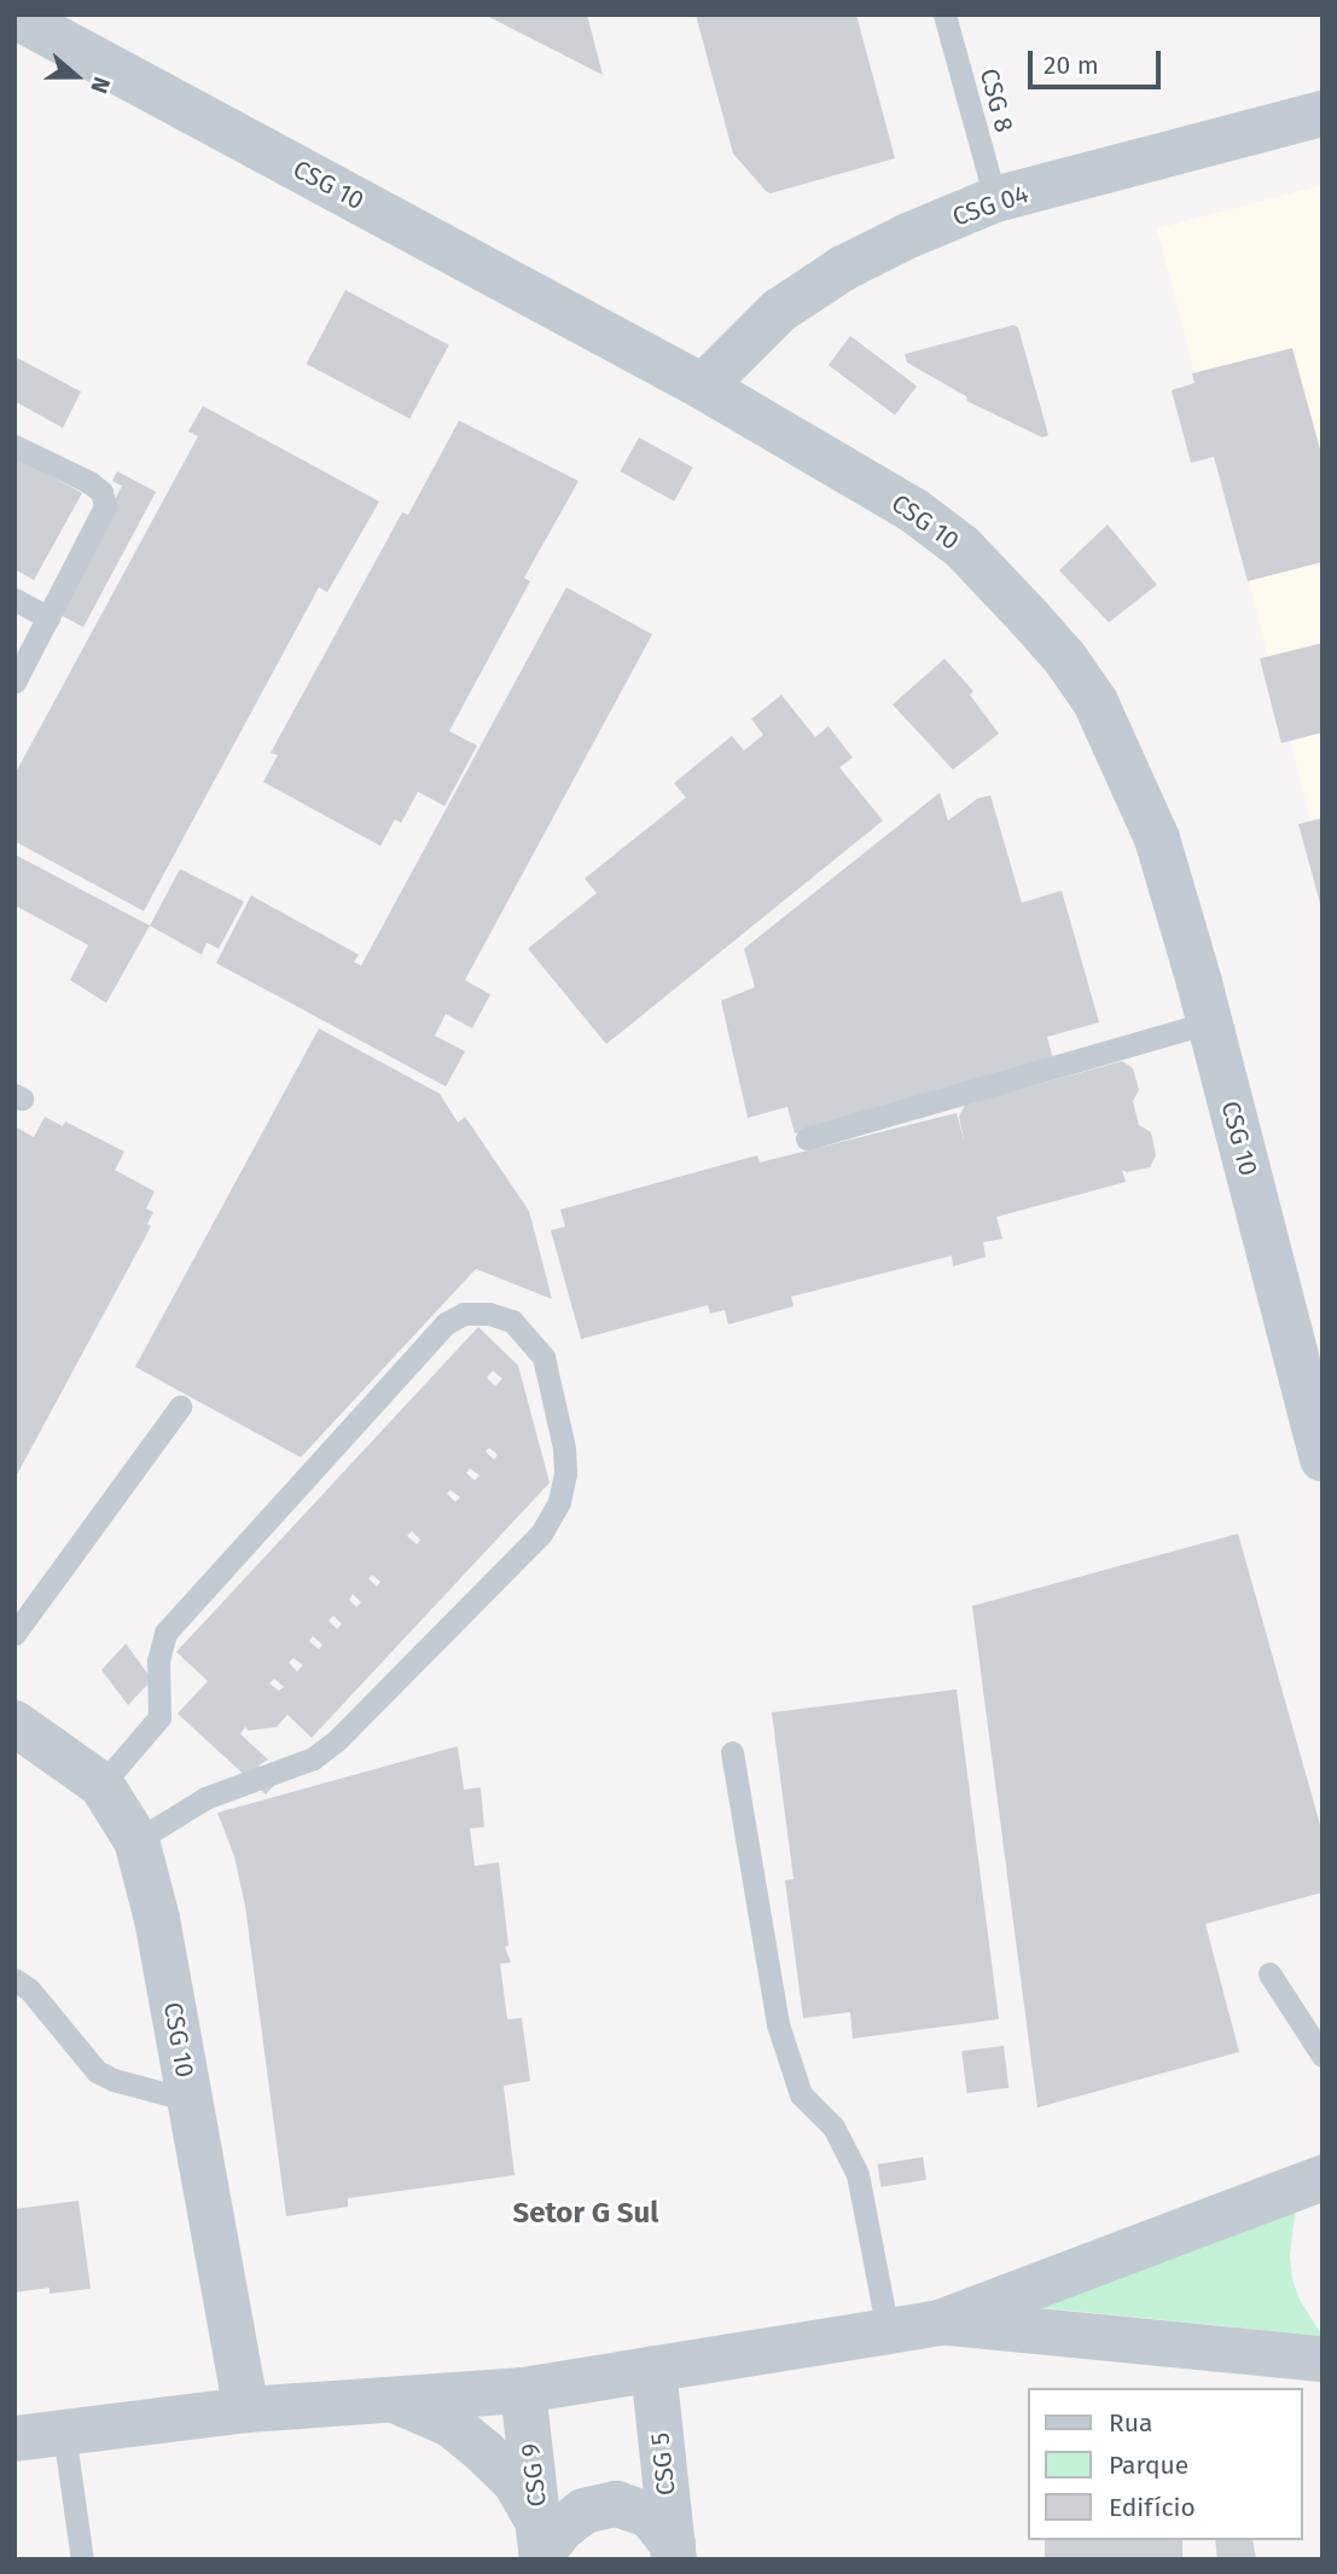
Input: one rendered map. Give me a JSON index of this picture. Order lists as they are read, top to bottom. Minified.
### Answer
{"streets":{"street":["CSG 10","CSG 04","CSG 5","CSG 9"],"lane":["CSG 8"]},"crossings":[["CSG 8","CSG 04"],["CSG 10","CSG 04"]],"districts":["Setor G Sul"],"legend":["Rua","Parque","Edifício"],"scale_bar":"20 m","north":"right"}
